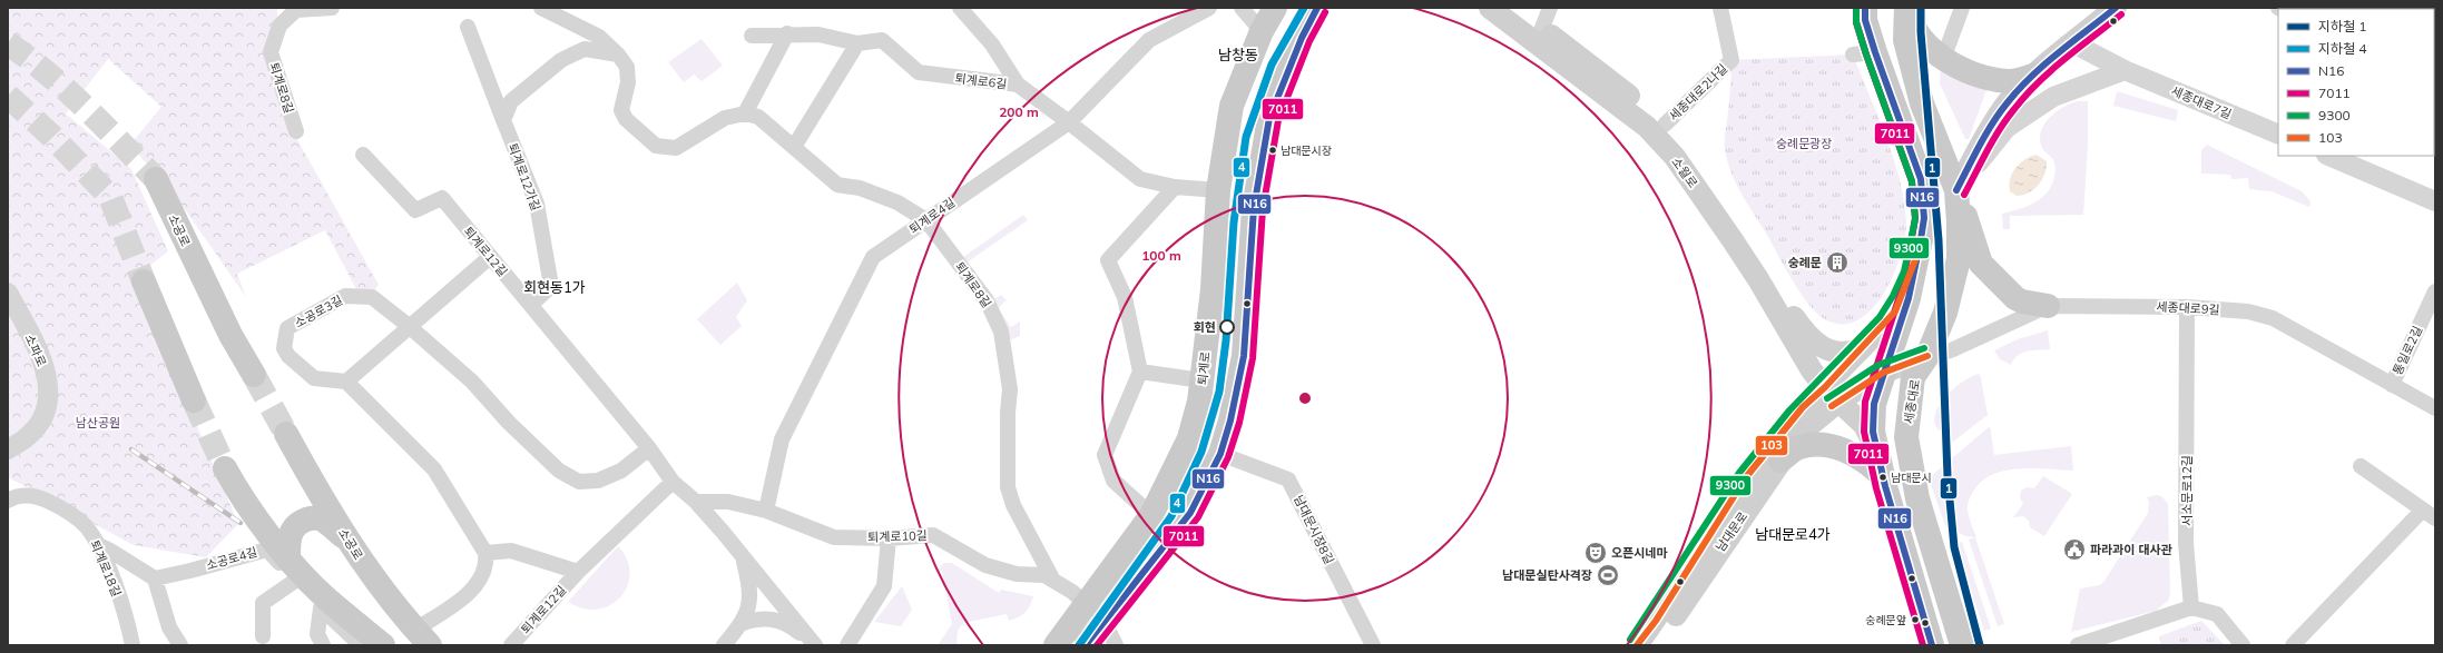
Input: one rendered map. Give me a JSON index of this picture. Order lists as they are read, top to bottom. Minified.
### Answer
{"streets":{"main road":["소월로","소공로","퇴계로","세종대로","남대문로"],"street":["퇴계로6길","퇴계로8길","세종대로2나길","세종대로7길","퇴계로12가길","퇴계로4길","퇴계로12길","세종대로9길","소공로3길","소파로","통일로2길","서소문로12길","남대문시장8길","퇴계로10길","소공로4길","퇴계로18길"]},"crossings":[["퇴계로6길","퇴계로4길"],["퇴계로6길","퇴계로"],["퇴계로8길","퇴계로4길"],["퇴계로8길","퇴계로10길"],["세종대로2나길","소월로"],["소월로","남대문로"],["퇴계로12가길","퇴계로12길"],["퇴계로4길","퇴계로10길"],["퇴계로12길","퇴계로10길"],["세종대로9길","통일로2길"],["세종대로9길","세종대로"],["세종대로9길","서소문로12길"],["세종대로9길","남대문로"],["퇴계로","퇴계로10길"],["세종대로","남대문로"]],"districts":["남창동","회현동1가","남대문로4가"],"parks":["숭례문광장","남산공원"],"places":{"other":["남대문시장","회현","남대문시","숭례문앞"],"building":["숭례문"],"public building":["파라과이 대사관"],"theatre":["오픈시네마"],"sports":["남대문실탄사격장"]},"lines":["metro line 1","metro line 4","transit line N16","transit line 7011","transit line 9300","transit line 103"],"legend":["지하철 1","지하철 4","N16","7011","9300","103"],"rings":["200 m","100 m"]}
